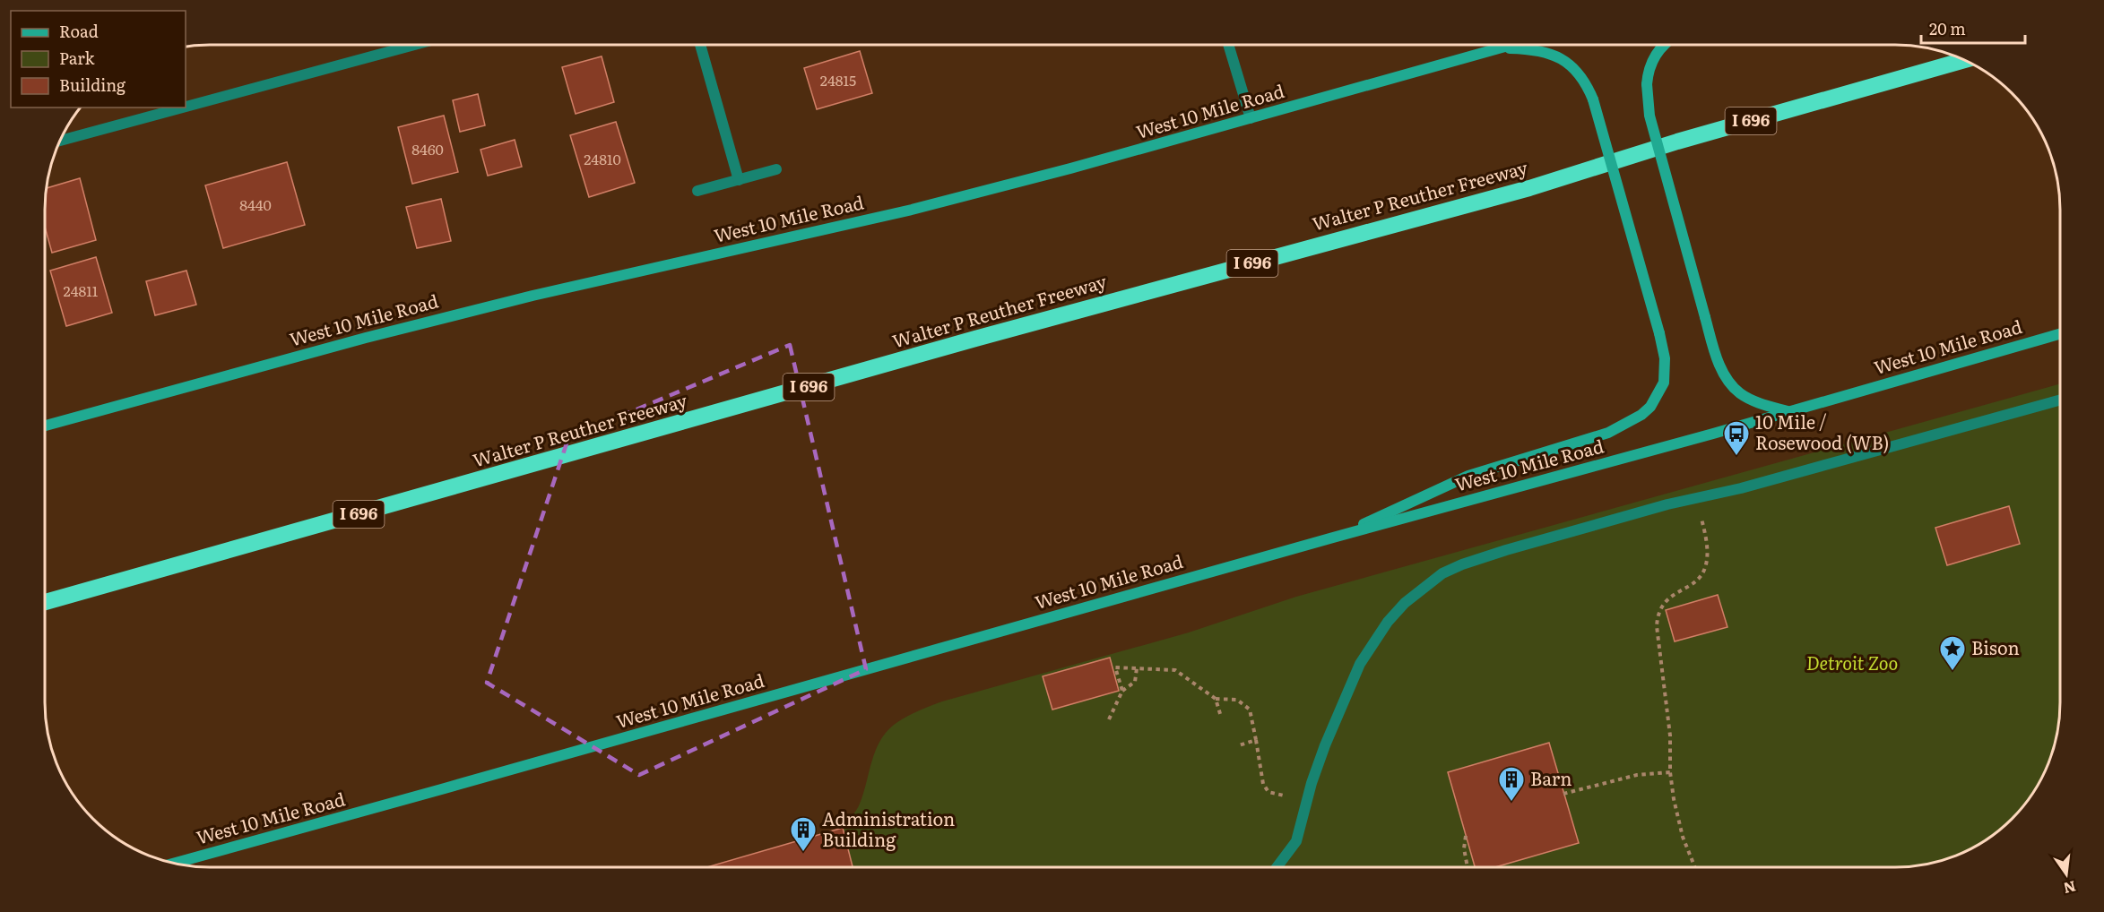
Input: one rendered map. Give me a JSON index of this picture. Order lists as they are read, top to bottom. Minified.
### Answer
{"streets":{"highway":["I 696","Walter P Reuther Freeway"],"main road":["West 10 Mile Road"]},"parks":["Detroit Zoo"],"places":{"bus stop":["10 Mile / Rosewood (WB)"],"place":["Bison"],"building":["Barn","Administration Building"]},"house_numbers":["24815","8460","24810","8440","24811"],"legend":["Road","Park","Building"],"scale_bar":"20 m","north":"bottom"}
